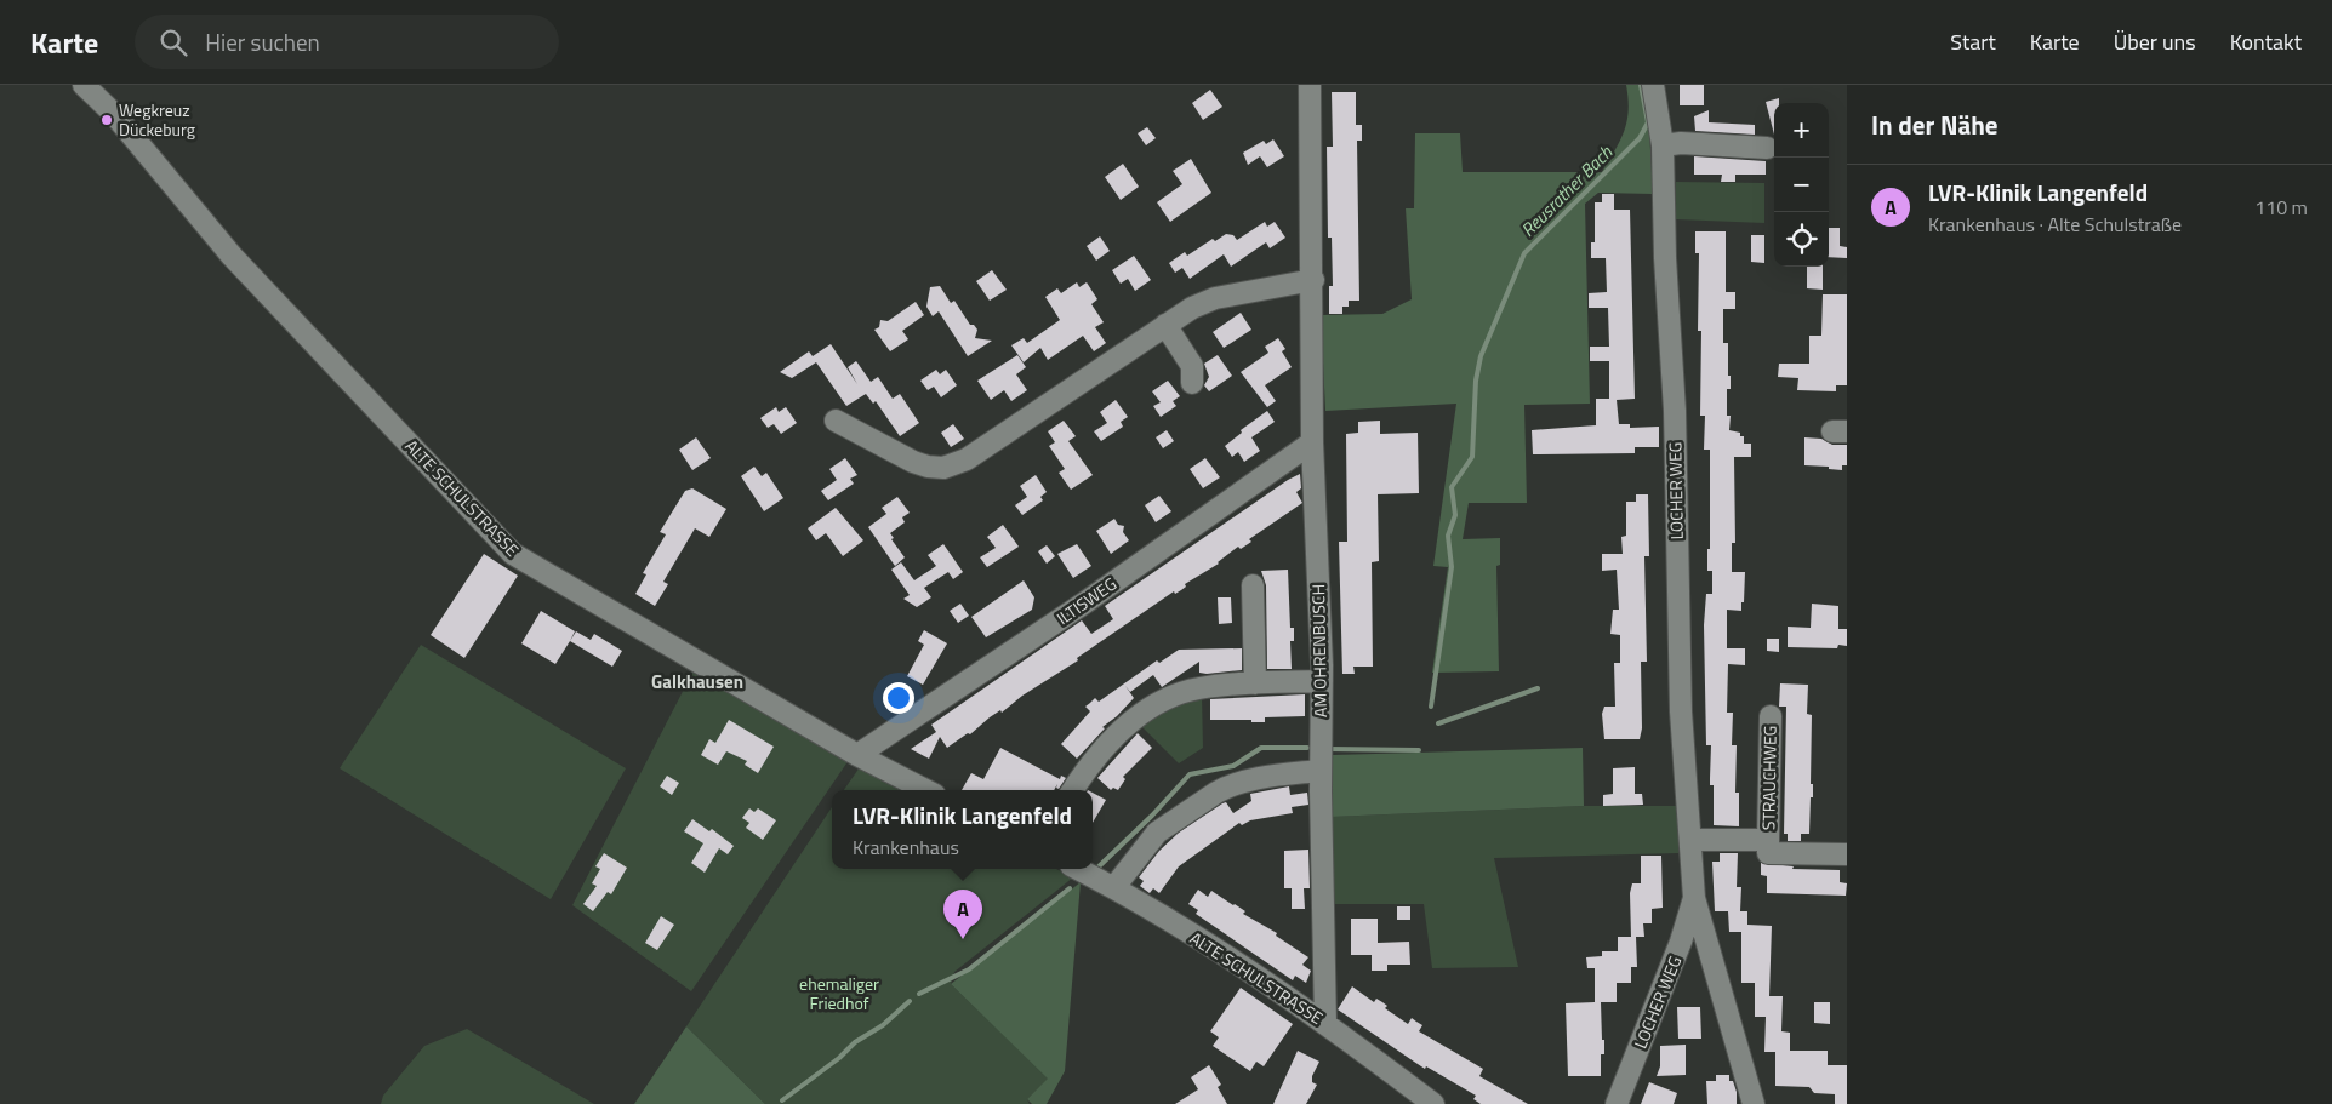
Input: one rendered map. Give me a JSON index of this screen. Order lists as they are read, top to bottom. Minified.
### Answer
{"streets":{"street":["LOCHER WEG","ALTE SCHULSTRASSE","ILTISWEG","AM OHRENBUSCH","STRAUCHWEG"]},"crossings":[["LOCHER WEG","STRAUCHWEG"],["ALTE SCHULSTRASSE","ILTISWEG"],["ALTE SCHULSTRASSE","AM OHRENBUSCH"],["ILTISWEG","AM OHRENBUSCH"]],"districts":["Galkhausen"],"water":["Reusrather Bach"],"parks":["ehemaliger Friedhof"],"places":["Wegkreuz Dückeburg"],"page":{"header":"Karte","search":"Hier suchen","nav":["Start","Karte","Über uns","Kontakt"],"heading":"In der Nähe","map_buttons":["+","−"],"list":[{"mark":"A","name":"LVR-Klinik Langenfeld","note":"Krankenhaus · Alte Schulstraße","value":"110 m"}],"popup":["LVR-Klinik Langenfeld","Krankenhaus"],"pins":"A"}}
